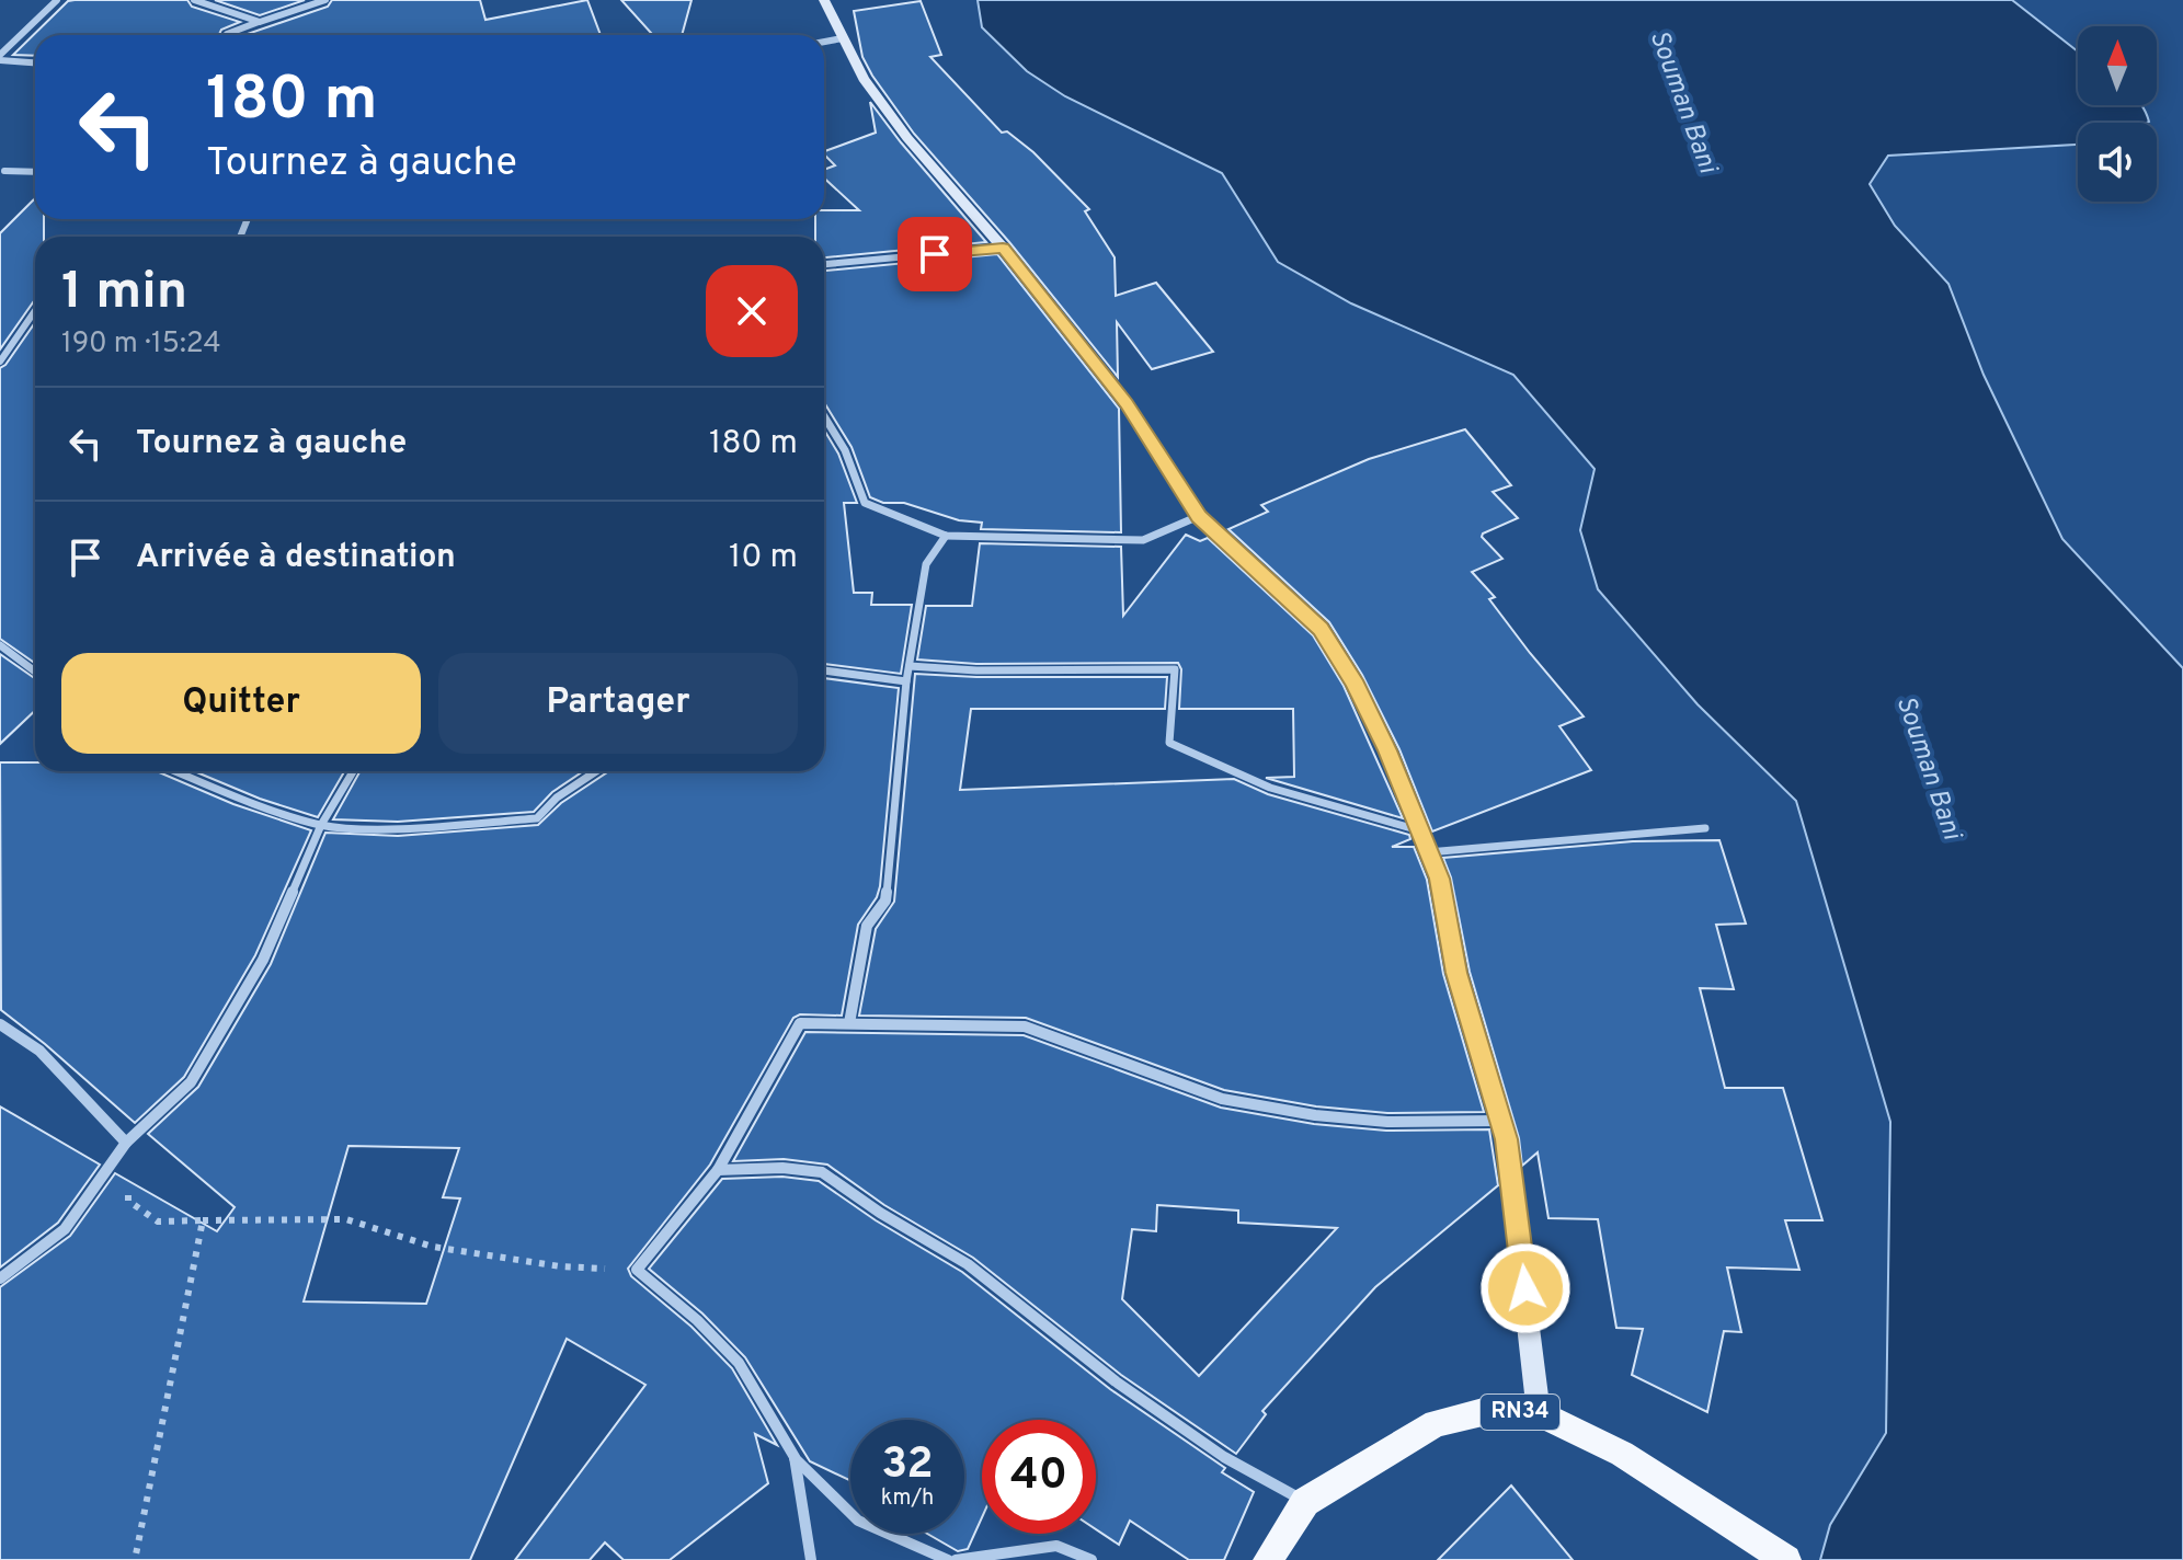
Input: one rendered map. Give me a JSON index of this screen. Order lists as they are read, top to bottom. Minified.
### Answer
{"streets":{"main road":["RN34"]},"water":["Souman Bani"],"north":"top","page":{"turn":["180 m","Tournez à gauche"],"heading":["1 min","190 m · 15:24"],"list":[{"name":"Tournez à gauche","value":"180 m"},{"name":"Arrivée à destination","value":"10 m"}],"buttons":["Quitter","Partager"],"speed":"32 km/h","limit":"40"}}
